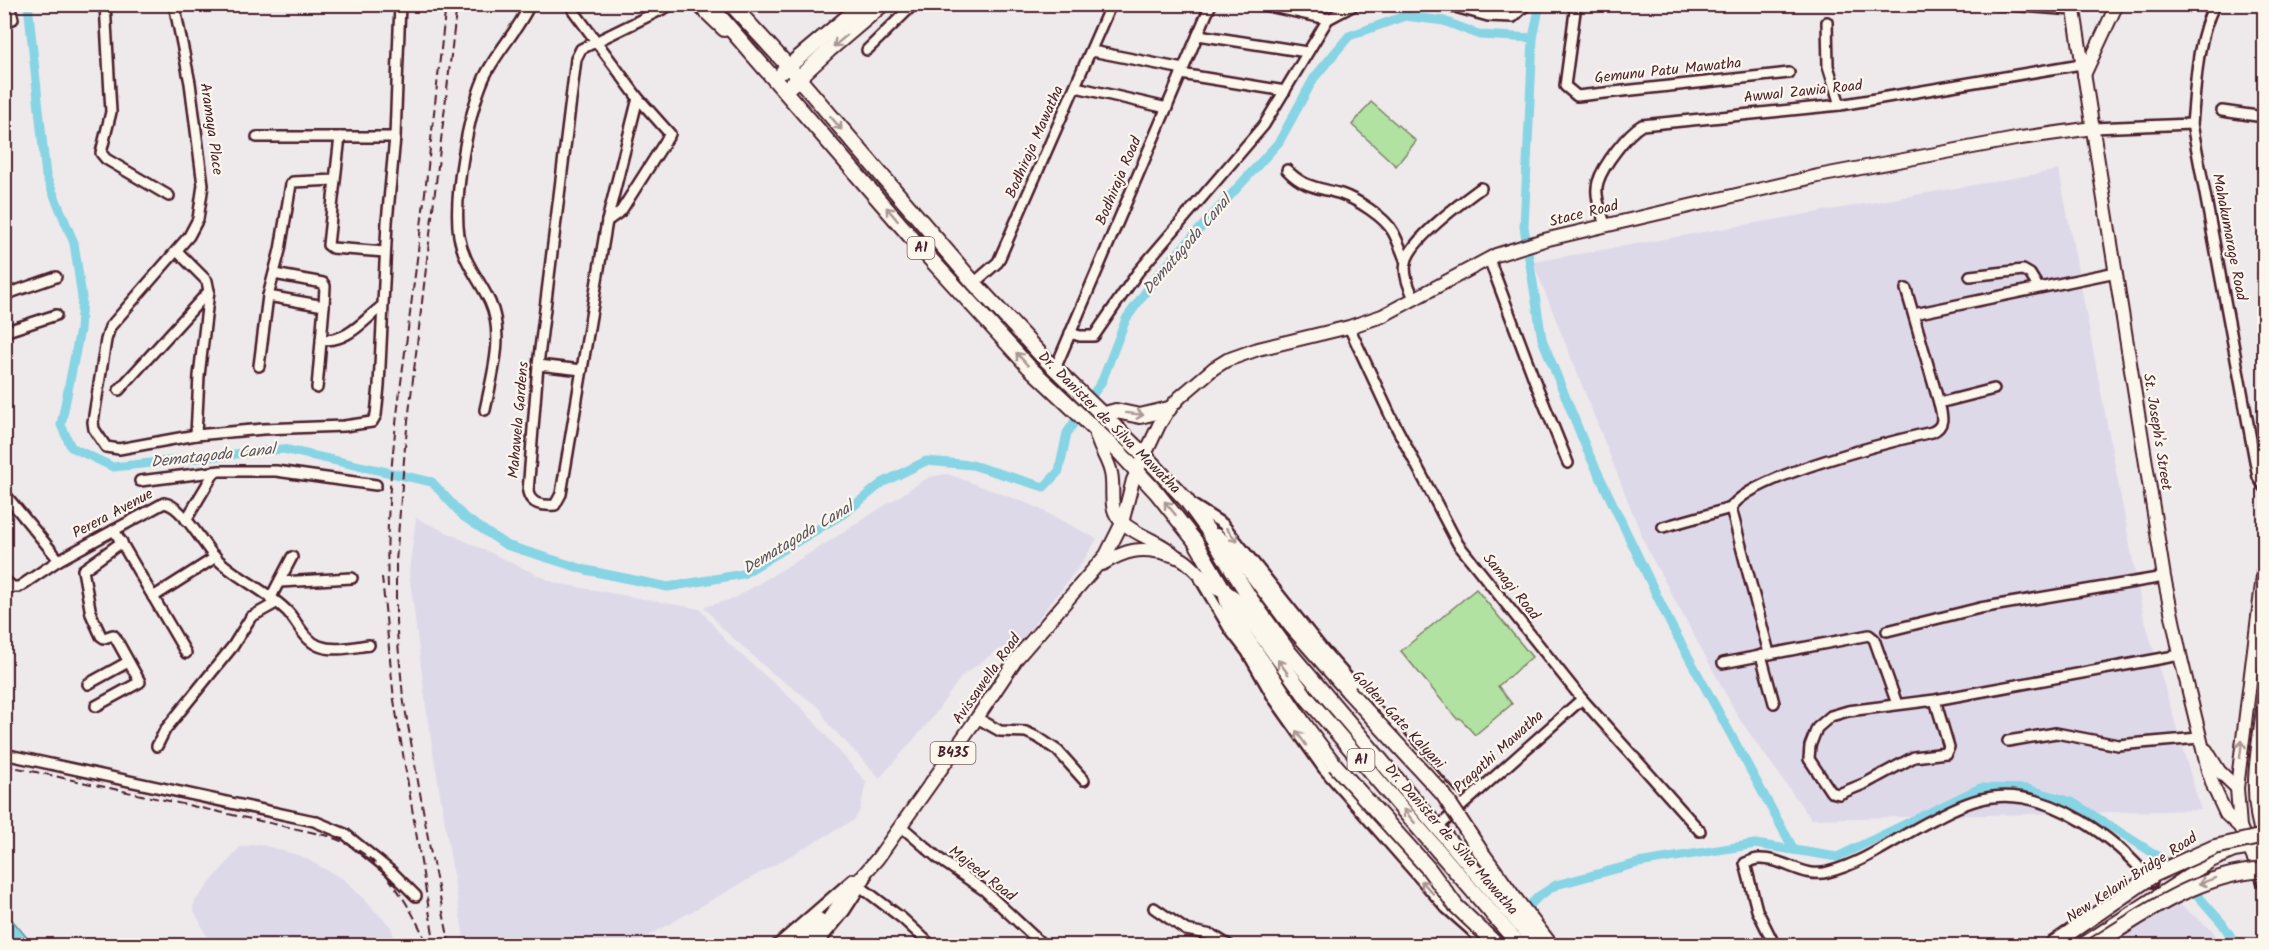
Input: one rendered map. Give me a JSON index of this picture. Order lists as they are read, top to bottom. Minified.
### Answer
{"streets":{"highway":["A1","Dr. Danister de Silva Mawatha","Golden Gate Kalyani"],"main road":["Stace Road","St. Joseph's Street","Avissawella Road","B435","New Kelani Bridge Road"],"street":["Gemunu Patu Mawatha","Awwal Zawia Road","Aramaya Place","Bodhiraja Mawatha","Bodhiraja Road","Mahakumarage Road","Mahawela Gardens","Perera Avenue","Samagi Road","Pragathi Mawatha","Majeed Road"]},"crossings":[["Awwal Zawia Road","Stace Road"],["Awwal Zawia Road","St. Joseph's Street"],["Bodhiraja Mawatha","Dr. Danister de Silva Mawatha"],["Bodhiraja Road","Dr. Danister de Silva Mawatha"],["Stace Road","Dr. Danister de Silva Mawatha"],["Stace Road","St. Joseph's Street"],["Stace Road","Samagi Road"],["Stace Road","Avissawella Road"],["A1","Dr. Danister de Silva Mawatha"],["Dr. Danister de Silva Mawatha","Avissawella Road"],["Dr. Danister de Silva Mawatha","Golden Gate Kalyani"],["Dr. Danister de Silva Mawatha","Pragathi Mawatha"],["St. Joseph's Street","New Kelani Bridge Road"],["Samagi Road","Pragathi Mawatha"],["Avissawella Road","B435"],["Avissawella Road","Majeed Road"]],"water":["Dematagoda Canal"]}
